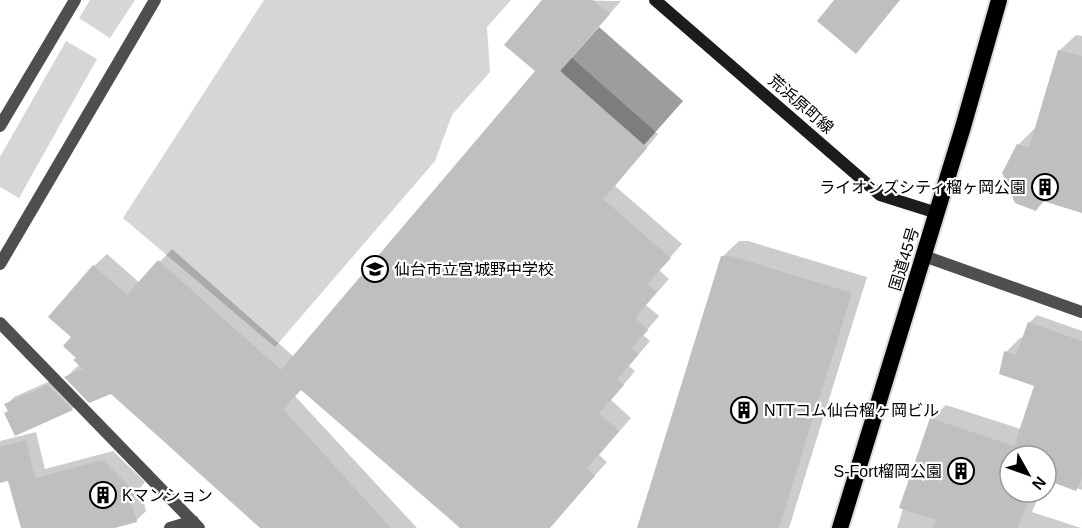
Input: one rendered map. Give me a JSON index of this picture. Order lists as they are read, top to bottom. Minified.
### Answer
{"streets":{"highway":["国道45号"],"main road":["荒浜原町線"]},"crossings":[["荒浜原町線","国道45号"]],"places":{"building":["ライオンズシティ榴ヶ岡公園","NTTコム仙台榴ヶ岡ビル","S-Fort榴岡公園","Kマンション"],"school or university":["仙台市立宮城野中学校"]},"north":"bottom right"}
